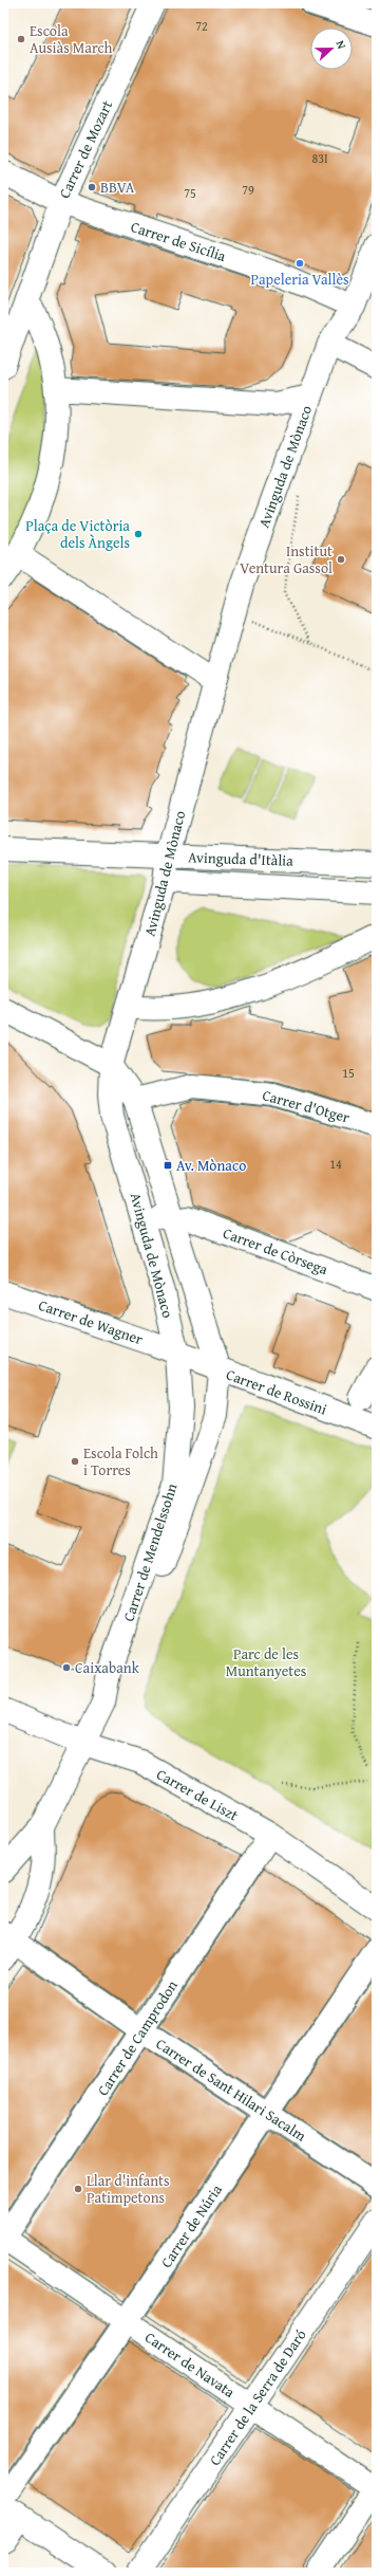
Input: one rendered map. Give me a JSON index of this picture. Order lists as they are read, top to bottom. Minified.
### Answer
{"streets":{"street":["Carrer de Mozart","Carrer de Sicília","Avinguda de Mònaco","Avinguda d'Itàlia","Carrer d'Otger","Carrer de Còrsega","Carrer de Wagner","Carrer de Rossini","Carrer de Mendelssohn","Carrer de Liszt","Carrer de Camprodon","Carrer de Sant Hilari Sacalm","Carrer de Núria","Carrer de Navata","Carrer de la Serra de Daró"]},"crossings":[["Carrer de Mozart","Carrer de Sicília"],["Carrer de Sicília","Avinguda de Mònaco"],["Avinguda de Mònaco","Avinguda d'Itàlia"],["Avinguda de Mònaco","Carrer d'Otger"],["Avinguda de Mònaco","Carrer de Còrsega"],["Avinguda de Mònaco","Carrer de Wagner"],["Avinguda de Mònaco","Carrer de Rossini"],["Avinguda de Mònaco","Carrer de Mendelssohn"],["Carrer de Wagner","Carrer de Rossini"],["Carrer de Wagner","Carrer de Mendelssohn"],["Carrer de Rossini","Carrer de Mendelssohn"],["Carrer de Mendelssohn","Carrer de Liszt"],["Carrer de Liszt","Carrer de Camprodon"],["Carrer de Camprodon","Carrer de Sant Hilari Sacalm"],["Carrer de Camprodon","Carrer de Navata"],["Carrer de Sant Hilari Sacalm","Carrer de Núria"],["Carrer de Núria","Carrer de Navata"],["Carrer de Navata","Carrer de la Serra de Daró"]],"parks":["Parc de les Muntanyetes"],"places":{"other":["Escola Ausiàs March","BBVA","Papeleria Vallès","Plaça de Victòria dels Àngels","Institut Ventura Gassol","Escola Folch i Torres","Caixabank","Llar d'infants Patimpetons"],"transit":["Av. Mònaco"]},"house_numbers":["72","83I","79","75","15","14"],"north":"right"}
